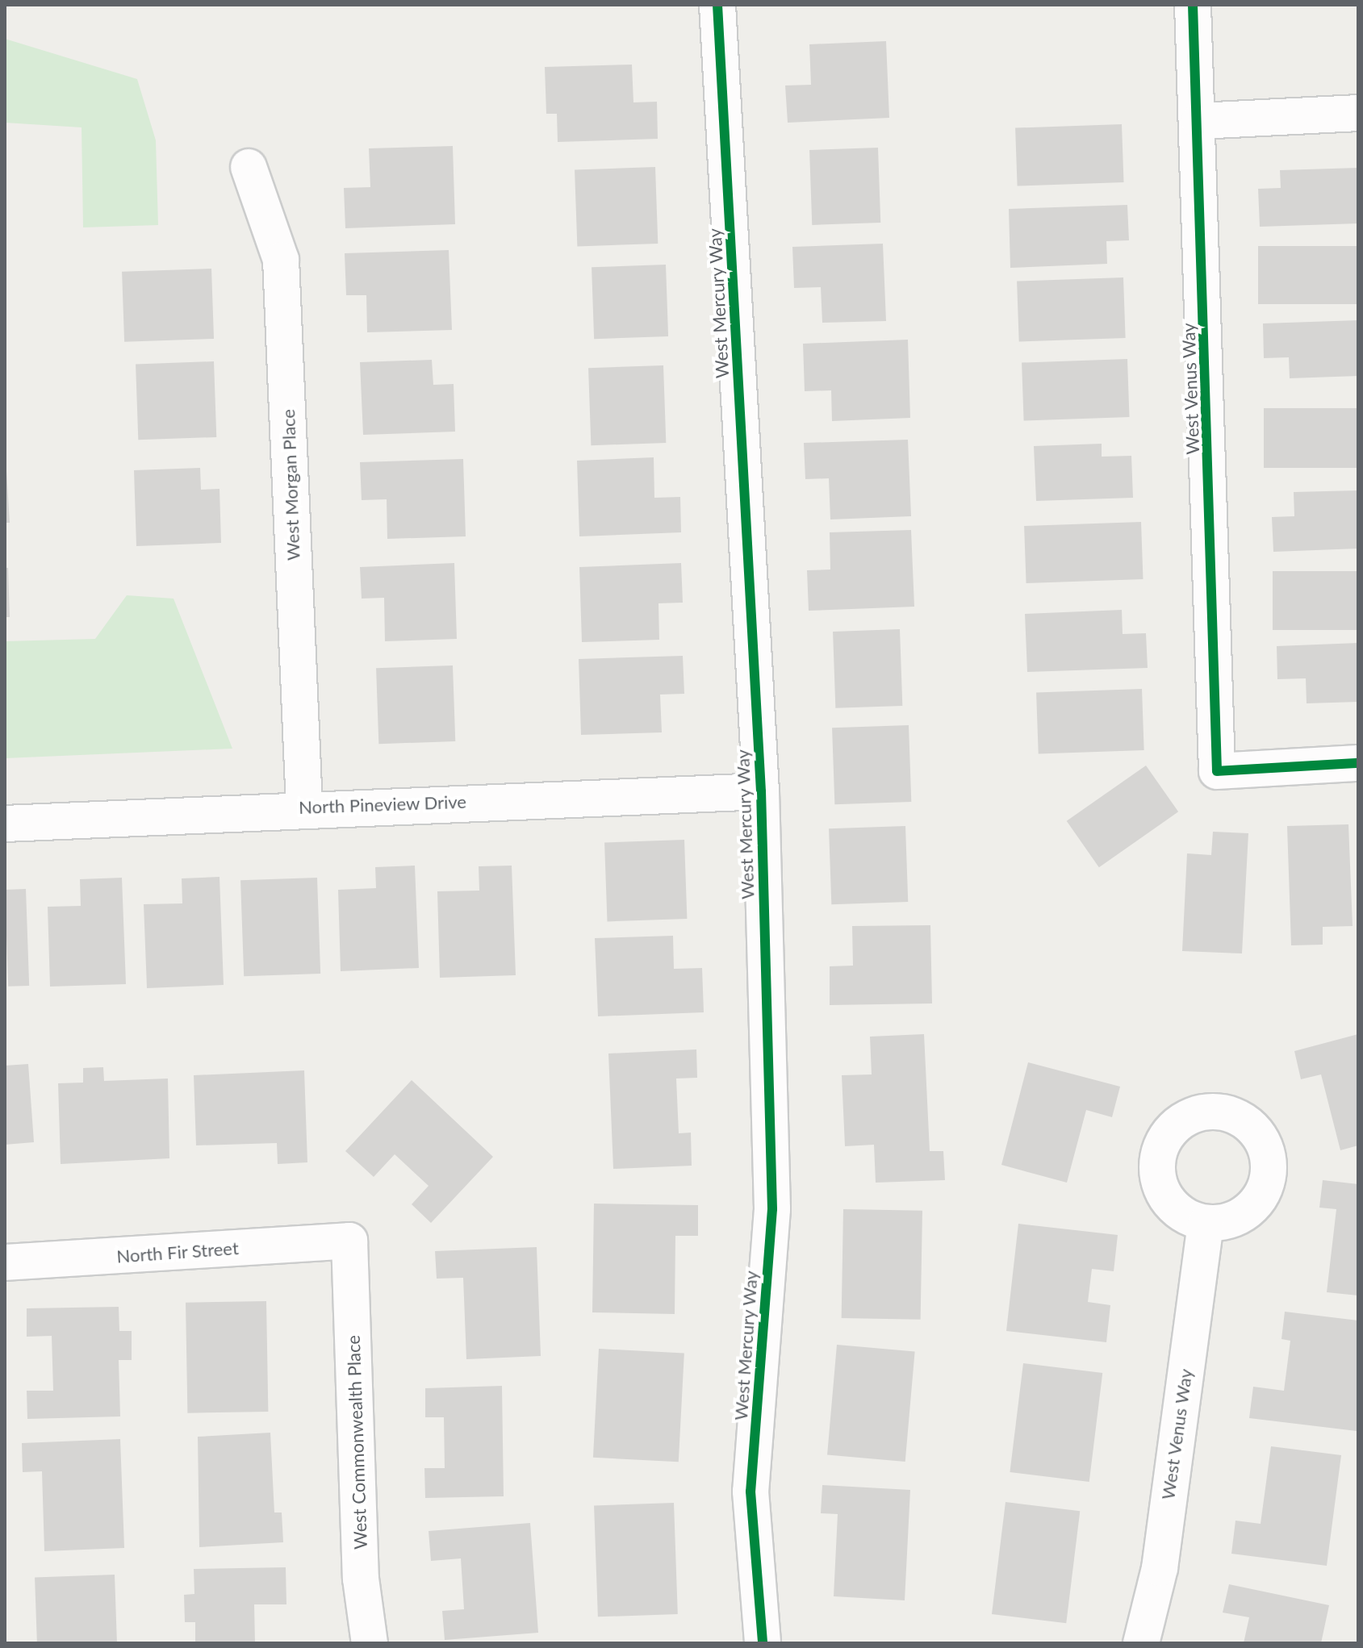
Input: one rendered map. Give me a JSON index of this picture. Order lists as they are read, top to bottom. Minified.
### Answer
{"streets":{"street":["West Mercury Way","West Venus Way","West Morgan Place","North Pineview Drive","North Fir Street","West Commonwealth Place"]},"crossings":[["West Mercury Way","North Pineview Drive"],["West Morgan Place","North Pineview Drive"],["North Fir Street","West Commonwealth Place"]]}
